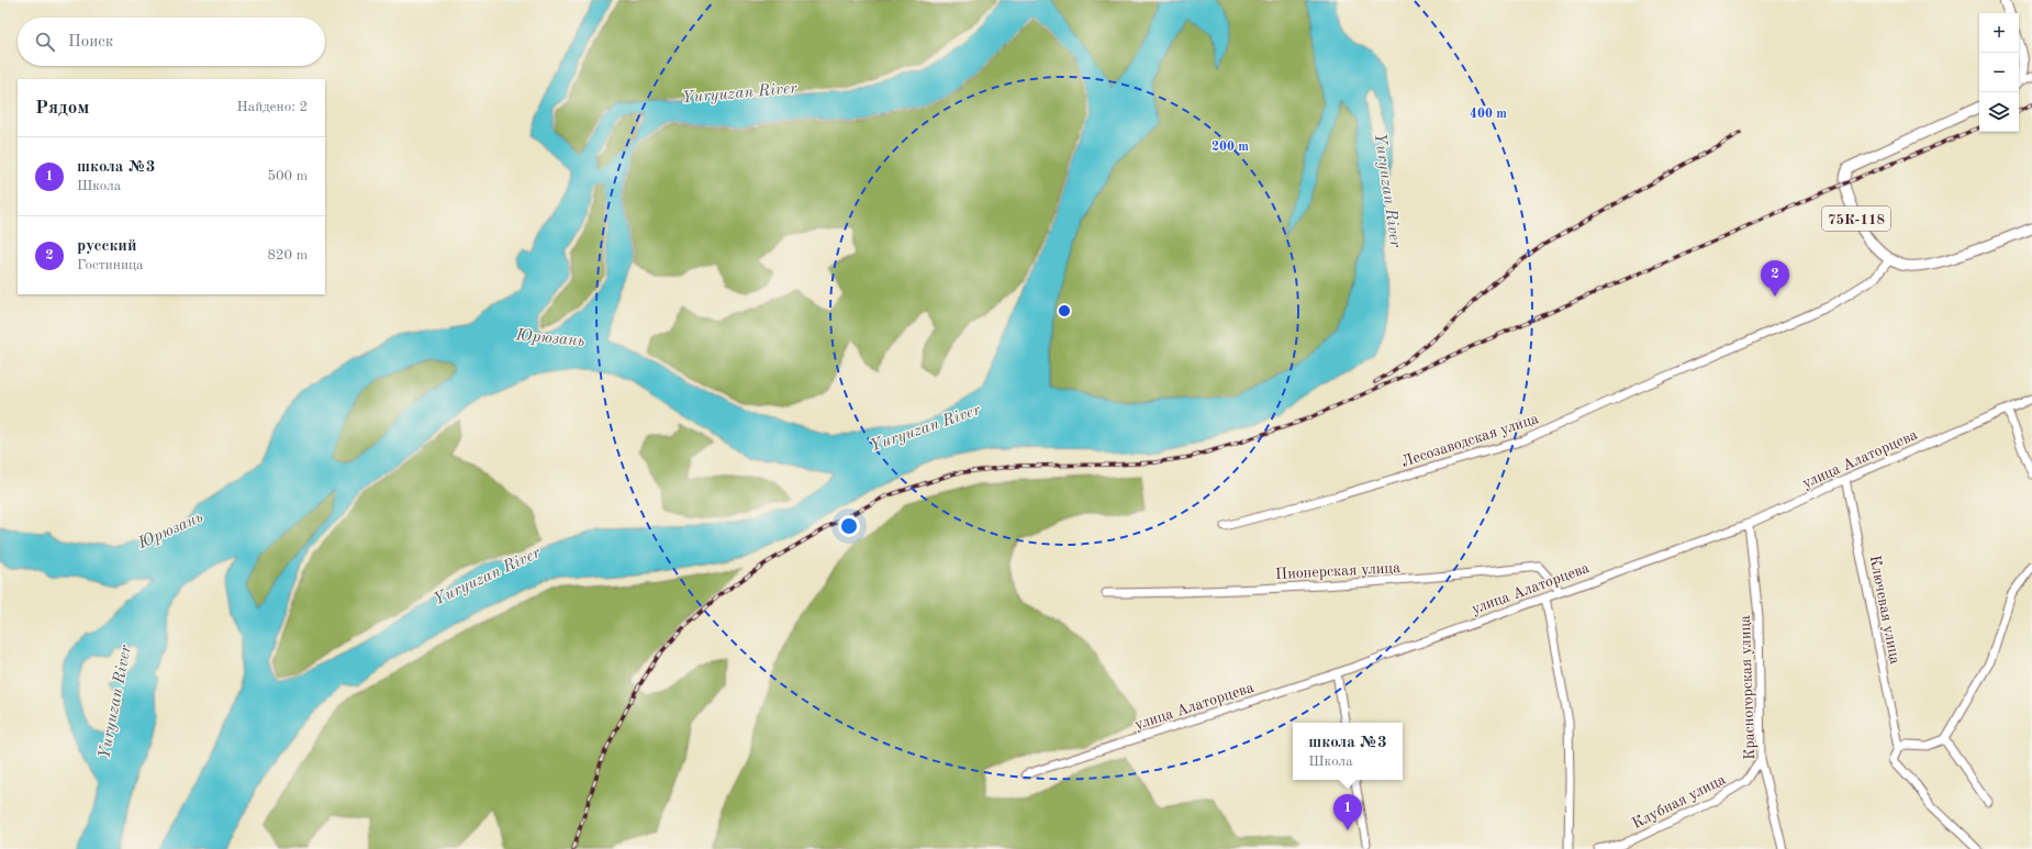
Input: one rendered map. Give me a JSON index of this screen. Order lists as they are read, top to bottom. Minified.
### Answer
{"streets":{"main road":["75К-118"],"street":["Лесозаводская улица","улица Алаторцева","Пионерская улица","Ключевая улица","Красногорская улица","Клубная улица"]},"crossings":[["75К-118","Лесозаводская улица"],["улица Алаторцева","Пионерская улица"],["улица Алаторцева","Ключевая улица"],["улица Алаторцева","Красногорская улица"],["Красногорская улица","Клубная улица"]],"water":["Yuryuzan River","Юрюзань"],"page":{"map_buttons":["+","−"],"search":"Поиск","heading":["Рядом","Найдено: 2"],"list":[{"mark":"1","name":"школа №3","note":"Школа","value":"500 m"},{"mark":"2","name":"русский","note":"Гостиница","value":"820 m"}],"pins":["2","1"],"popup":["школа №3","Школа"]},"rings":["400 m","200 m"]}
